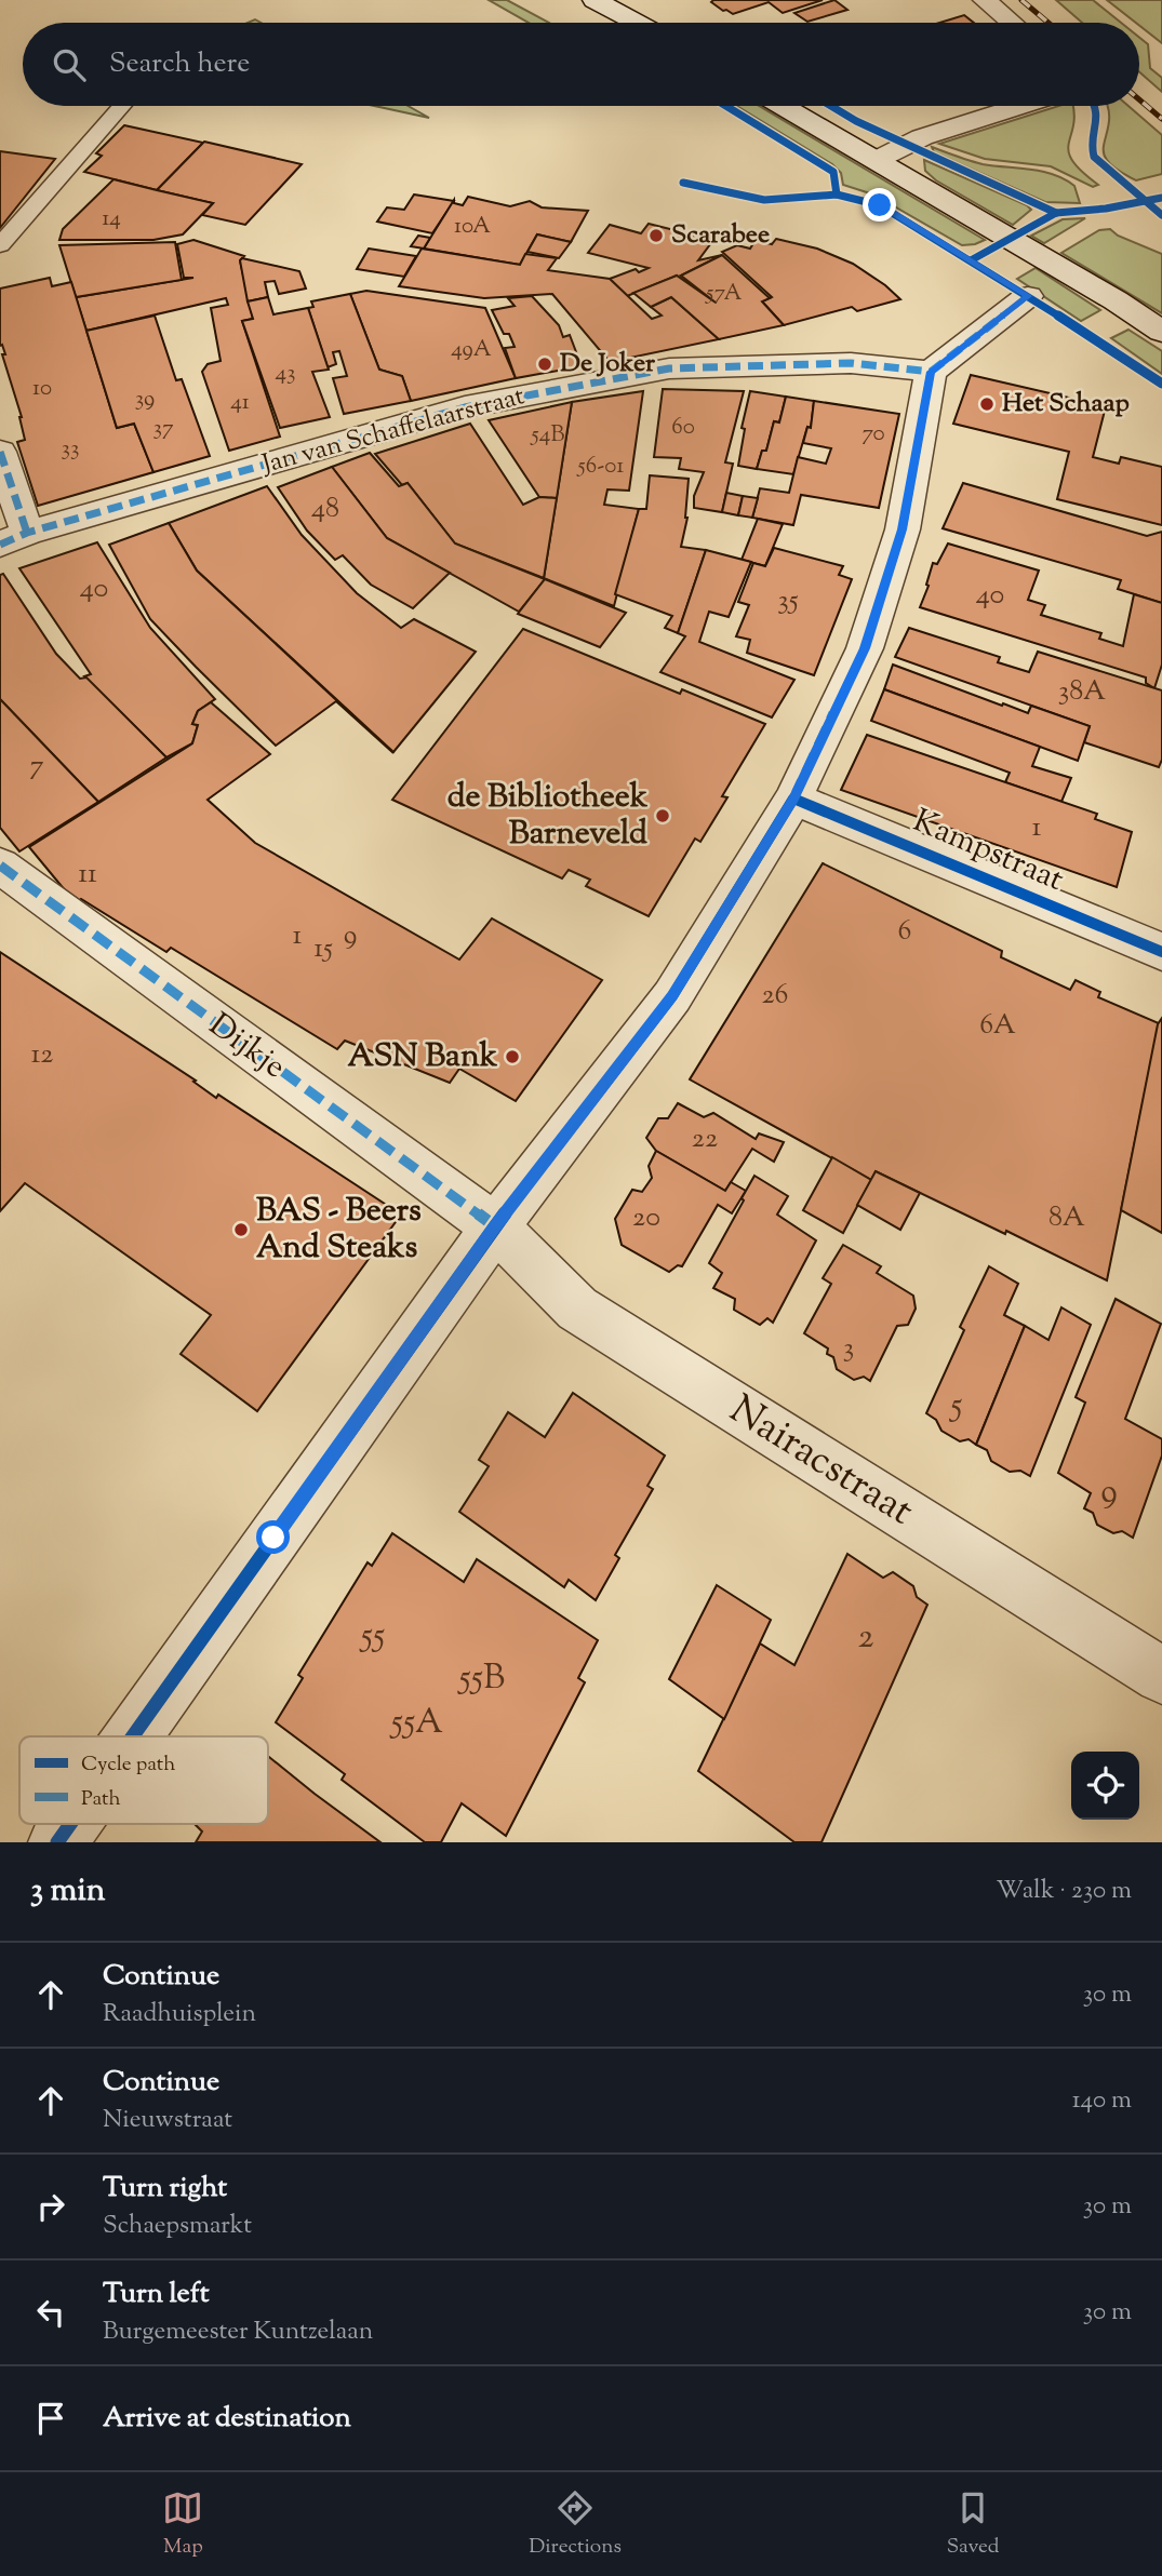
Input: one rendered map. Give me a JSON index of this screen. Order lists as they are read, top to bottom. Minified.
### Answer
{"streets":{"street":["Jan van Schaffelaarstraat","Kampstraat","Dijkje","Nairacstraat"]},"crossings":[["Dijkje","Nairacstraat"]],"places":["Scarabee","De Joker","Het Schaap","de Bibliotheek Barneveld","ASN Bank","BAS - Beers And Steaks"],"house_numbers":["14","10A","57A","49A","43","10","39","41","60","37","70","54B","33","56-01","48","40","40","35","38A","7","1","11","6","1","9","15","26","6A","12","22","20","8A","3","5","9","55","2","55B","55A"],"legend":["Cycle path","Path"],"page":{"search":"Search here","heading":["3 min","Walk · 230 m"],"list":[["Continue","Raadhuisplein","30 m"],["Continue","Nieuwstraat","140 m"],["Turn right","Schaepsmarkt","30 m"],["Turn left","Burgemeester Kuntzelaan","30 m"],"Arrive at destination"],"nav":["Map","Directions","Saved"]}}
